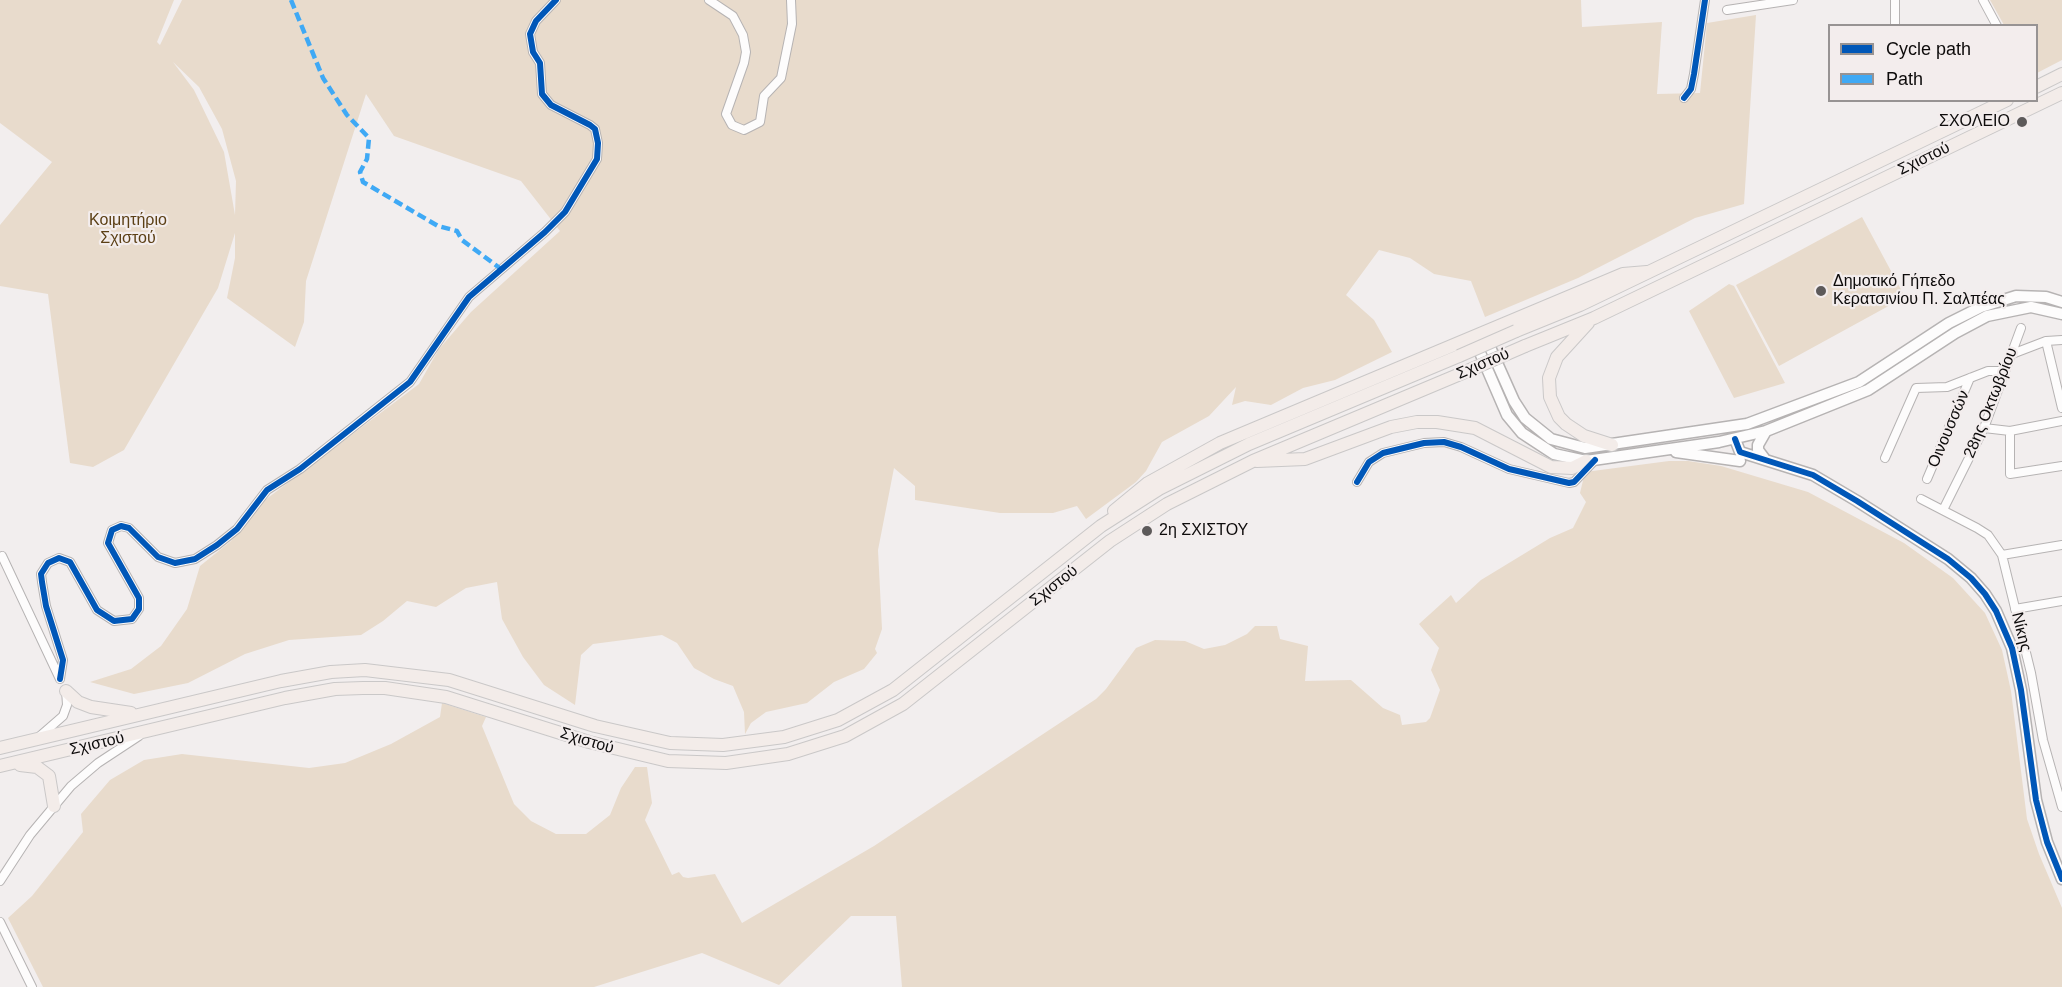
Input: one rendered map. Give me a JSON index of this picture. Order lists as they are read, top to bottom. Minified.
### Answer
{"streets":{"main road":["Σχιστού"],"street":["28ης Οκτωβρίου","Οινουσσών","Νίκης"]},"crossings":[["28ης Οκτωβρίου","Νίκης"]],"parks":["Κοιμητήριο Σχιστού"],"places":["ΣΧΟΛΕΙΟ","Δημοτικό Γήπεδο Κερατσινίου Π. Σαλπέας","2η ΣΧΙΣΤΟΥ"],"legend":["Cycle path","Path"]}
